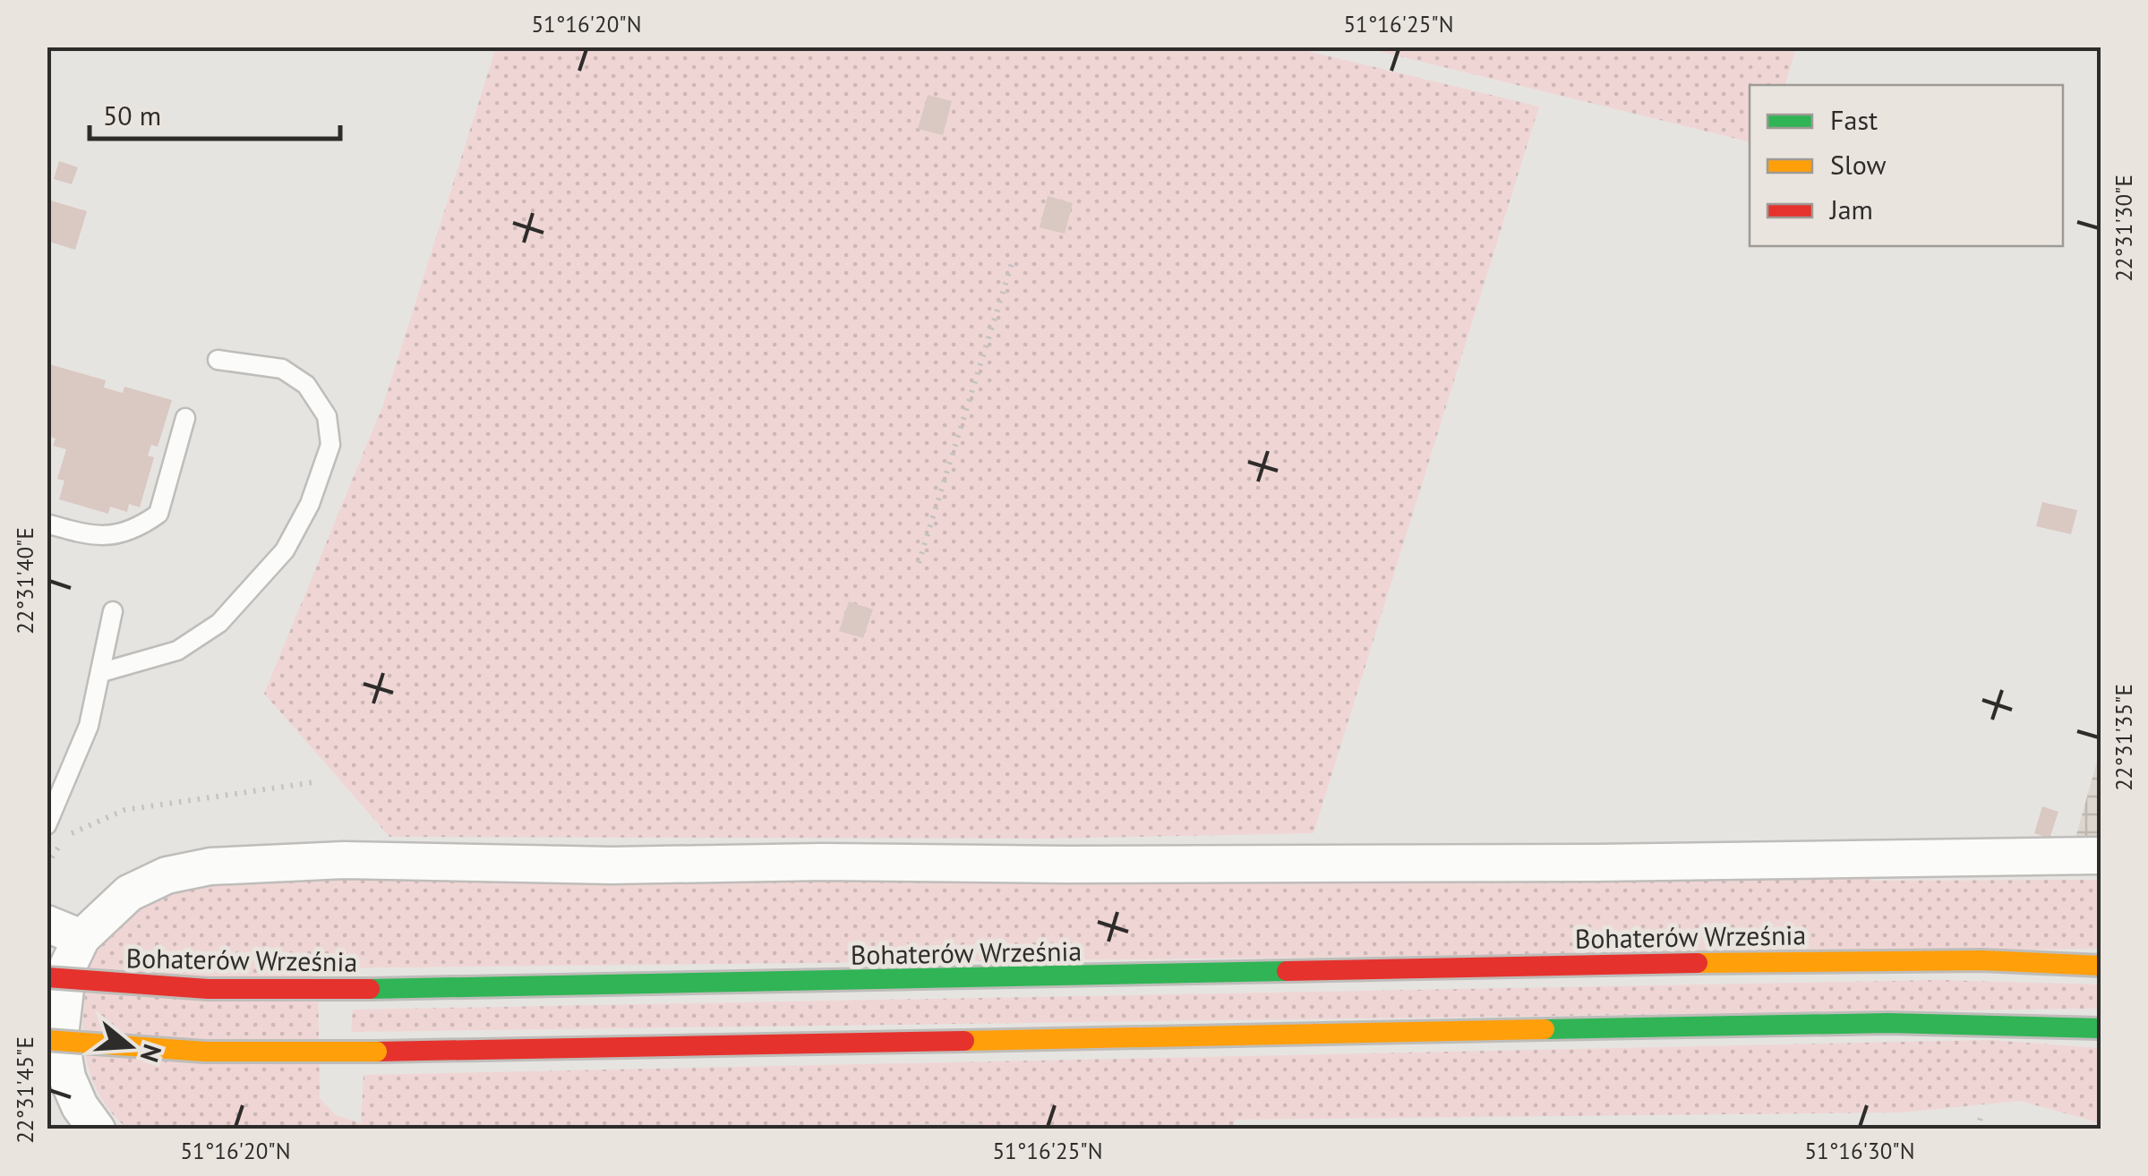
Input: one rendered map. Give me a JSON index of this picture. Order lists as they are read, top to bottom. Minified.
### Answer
{"streets":{"main road":["Bohaterów Września"]},"legend":["Fast","Slow","Jam"],"scale_bar":"50 m","north":"right","coordinates":["51°16'20\"N","51°16'25\"N","22°31'30\"E","22°31'40\"E","22°31'35\"E","22°31'45\"E","51°16'30\"N"]}
